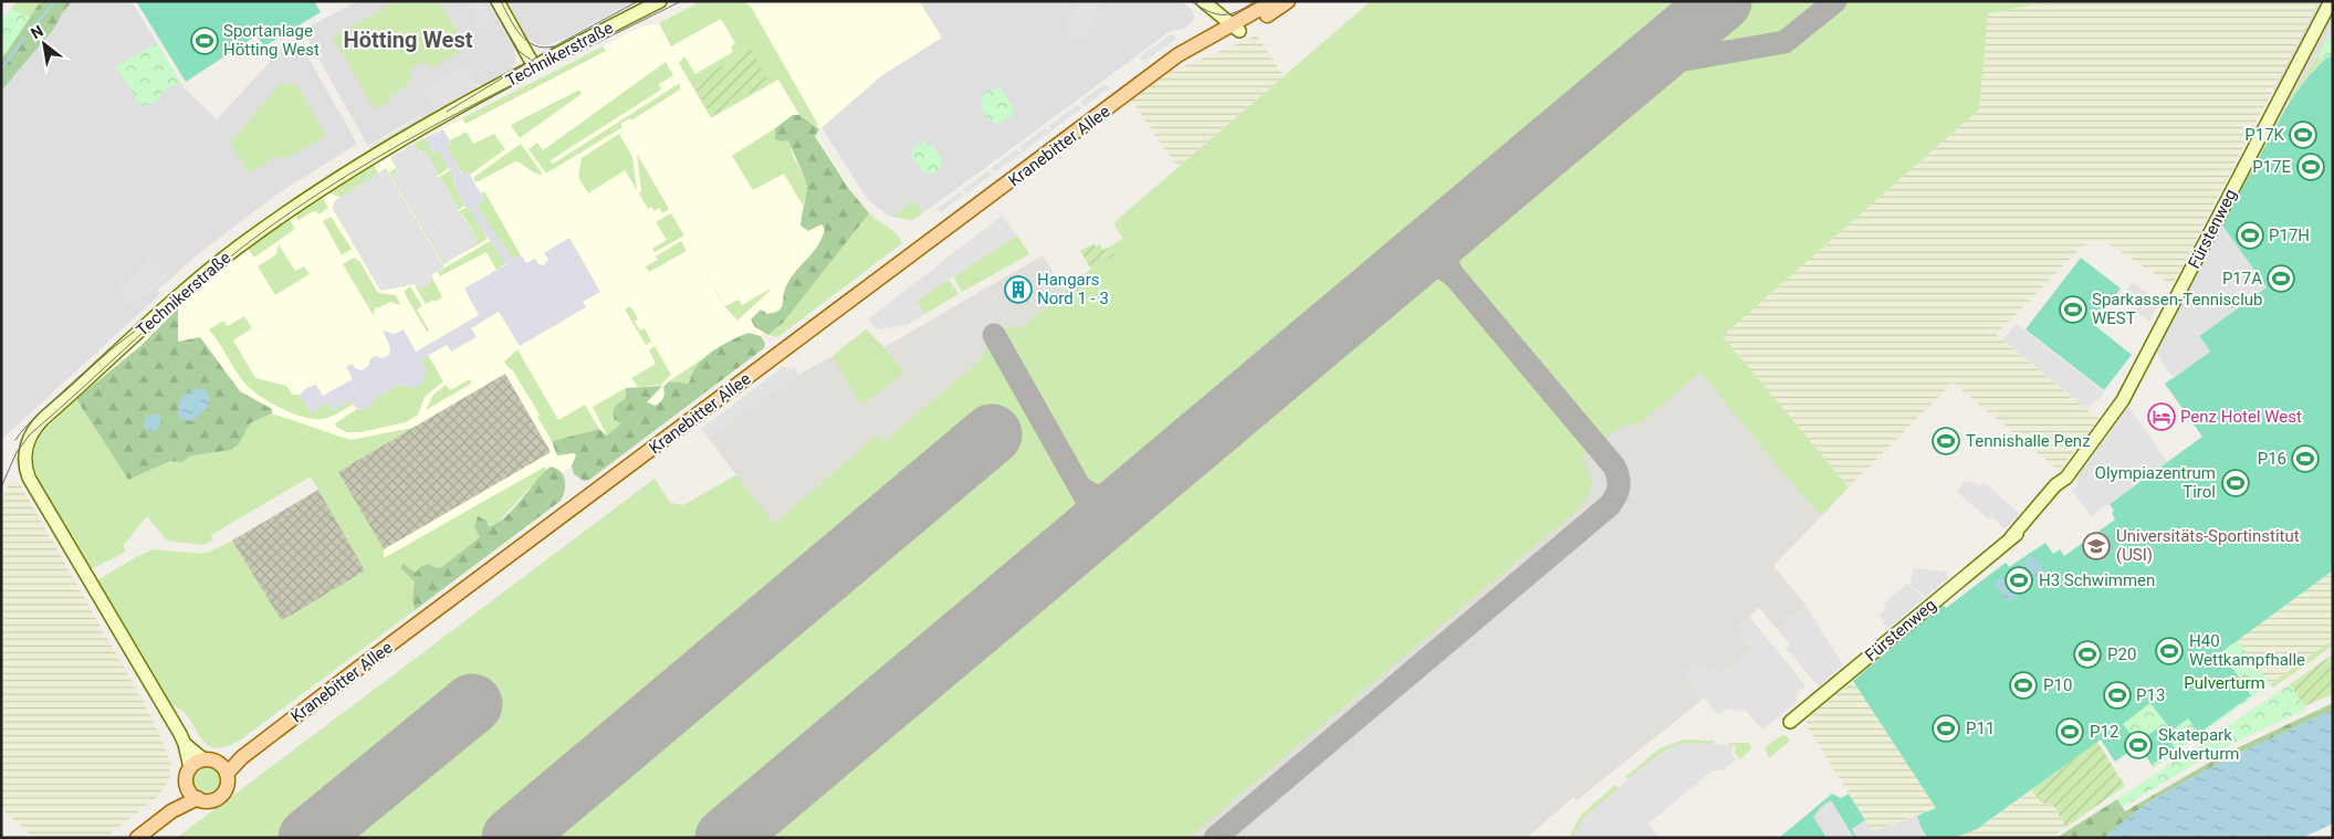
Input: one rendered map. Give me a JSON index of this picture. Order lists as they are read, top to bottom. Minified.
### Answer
{"streets":{"main road":["Kranebitter Allee"],"street":["Technikerstraße","Fürstenweg"]},"crossings":[["Technikerstraße","Kranebitter Allee"]],"districts":["Hötting West"],"parks":["Pulverturm"],"places":{"sports":["Sportanlage Hötting West","P17K","P17E","P17H","P17A","Sparkassen-Tennisclub WEST","Tennishalle Penz","P16","Olympiazentrum Tirol","H3 Schwimmen","H40 Wettkampfhalle","P20","P10","P13","P11","P12","Skatepark Pulverturm"],"building":["Hangars Nord 1 - 3"],"hotel":["Penz Hotel West"],"school or university":["Universitäts-Sportinstitut (USI)"]},"north":"top left"}
